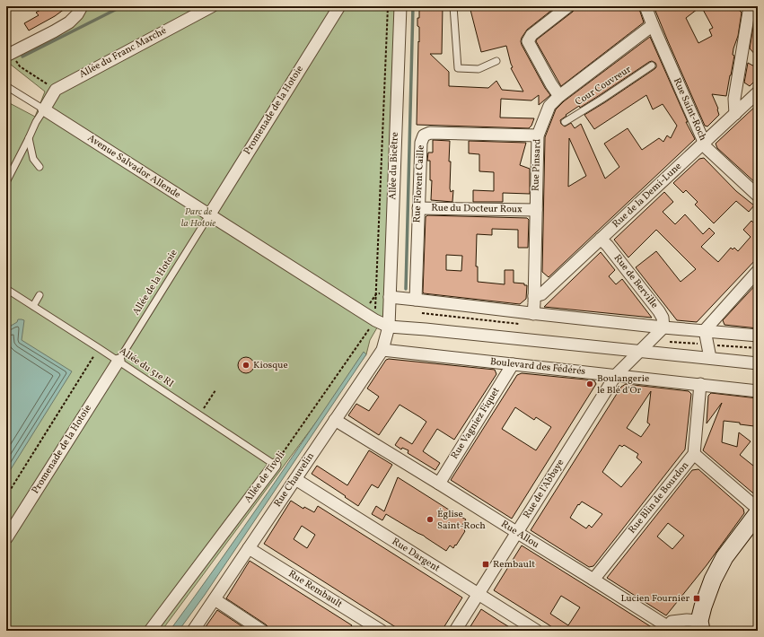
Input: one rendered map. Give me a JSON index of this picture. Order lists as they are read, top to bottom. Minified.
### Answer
{"streets":{"street":["Allée du Franc Marché","Rue Saint-Roch","Promenade de la Hotoie","Rue Pinsard","Allée du Bicêtre","Avenue Salvador Allende","Rue Florent Caille","Rue de la Demi-Lune","Rue du Docteur Roux","Rue de Berville","Boulevard des Fédérés","Rue Vagniez Fiquet","Allée de Tivoli","Rue Chauvelin","Rue de l'Abbaye","Rue Blin de Bourdon","Rue Allou","Rue Dargent","Rue Rembault"],"lane":["Cour Couvreur","Allée de la Hotoie","Allée du 51e RI"]},"crossings":[["Rue Saint-Roch","Rue Pinsard"],["Rue Saint-Roch","Rue de la Demi-Lune"],["Promenade de la Hotoie","Avenue Salvador Allende"],["Promenade de la Hotoie","Allée de la Hotoie"],["Promenade de la Hotoie","Allée du 51e RI"],["Rue Pinsard","Rue Florent Caille"],["Rue Pinsard","Rue de la Demi-Lune"],["Rue Pinsard","Rue du Docteur Roux"],["Allée du Bicêtre","Avenue Salvador Allende"],["Allée du Bicêtre","Rue Chauvelin"],["Avenue Salvador Allende","Allée de la Hotoie"],["Avenue Salvador Allende","Allée de Tivoli"],["Avenue Salvador Allende","Rue Chauvelin"],["Rue Florent Caille","Rue du Docteur Roux"],["Rue de la Demi-Lune","Rue de Berville"],["Rue de Berville","Rue de l'Abbaye"],["Allée de la Hotoie","Allée du 51e RI"],["Boulevard des Fédérés","Rue Vagniez Fiquet"],["Boulevard des Fédérés","Rue Chauvelin"],["Boulevard des Fédérés","Rue de l'Abbaye"],["Boulevard des Fédérés","Rue Blin de Bourdon"],["Allée du 51e RI","Allée de Tivoli"],["Rue Vagniez Fiquet","Rue Allou"],["Rue Chauvelin","Rue Allou"],["Rue Chauvelin","Rue Dargent"],["Rue Chauvelin","Rue Rembault"],["Rue de l'Abbaye","Rue Allou"],["Rue de l'Abbaye","Rue Dargent"],["Rue Blin de Bourdon","Rue Allou"]],"parks":["Parc de la Hotoie"],"places":{"other":["Kiosque","Boulangerie le Blé d'Or","Église Saint-Roch"],"transit":["Rembault","Lucien Fournier"]}}
